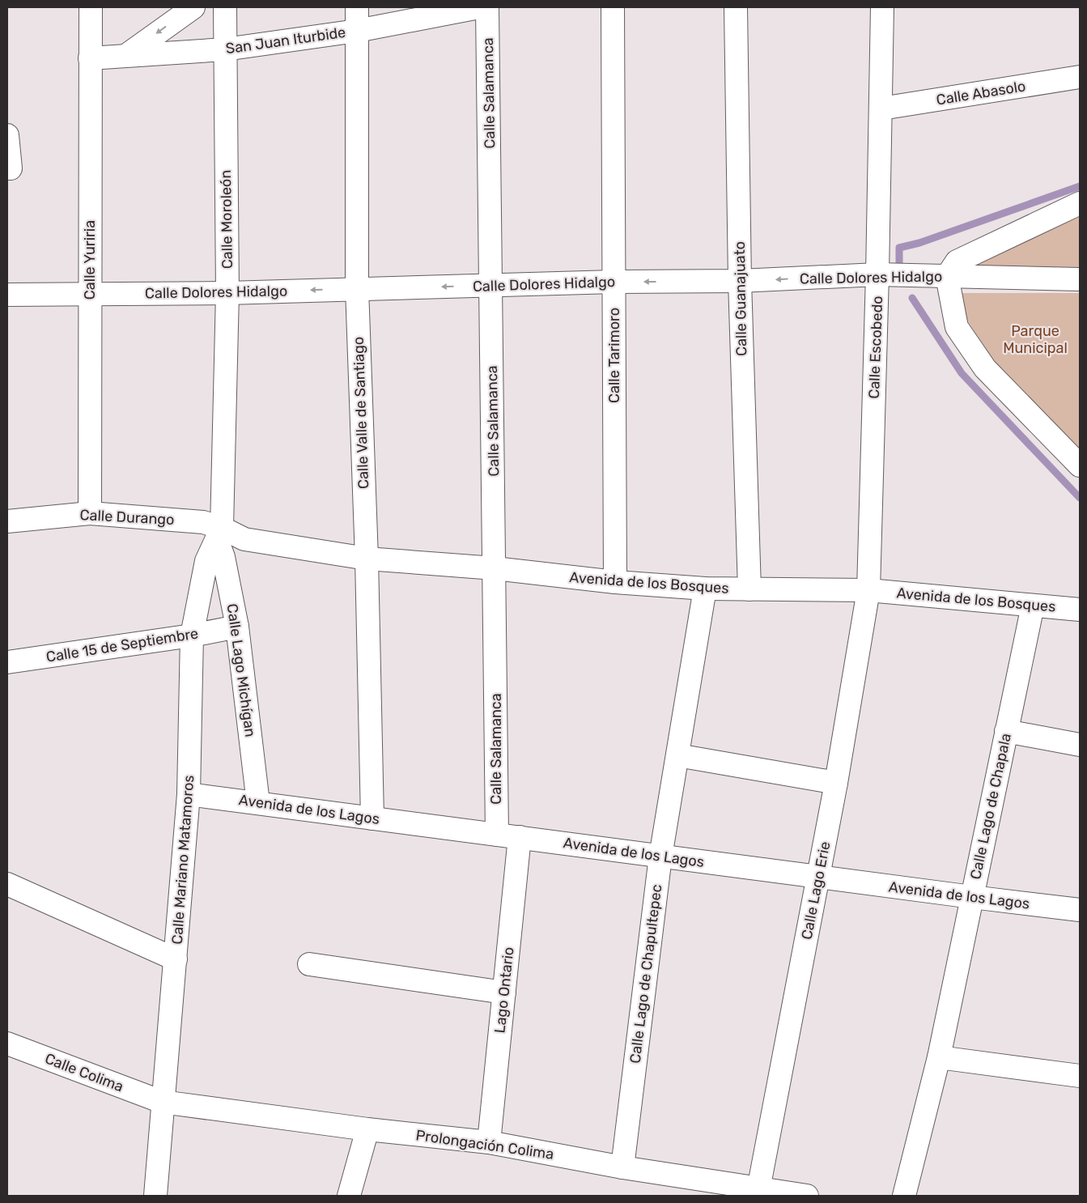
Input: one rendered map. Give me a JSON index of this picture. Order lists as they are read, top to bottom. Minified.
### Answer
{"streets":{"street":["San Juan Iturbide","Calle Salamanca","Calle Abasolo","Calle Moroleón","Calle Yuriria","Calle Dolores Hidalgo","Calle Guanajuato","Calle Escobedo","Calle Tarimoro","Calle Valle de Santiago","Calle Durango","Avenida de los Bosques","Calle 15 de Septiembre","Calle Lago Michígan","Calle Lago de Chapala","Avenida de los Lagos","Calle Mariano Matamoros","Calle Lago Erie","Calle Lago de Chapultepec","Lago Ontario","Calle Colima","Prolongación Colima"]},"crossings":[["San Juan Iturbide","Calle Moroleón"],["San Juan Iturbide","Calle Yuriria"],["San Juan Iturbide","Calle Valle de Santiago"],["Calle Salamanca","Calle Dolores Hidalgo"],["Calle Salamanca","Avenida de los Bosques"],["Calle Salamanca","Avenida de los Lagos"],["Calle Abasolo","Calle Escobedo"],["Calle Moroleón","Calle Dolores Hidalgo"],["Calle Moroleón","Calle Durango"],["Calle Moroleón","Avenida de los Bosques"],["Calle Moroleón","Calle Lago Michígan"],["Calle Moroleón","Calle Mariano Matamoros"],["Calle Yuriria","Calle Dolores Hidalgo"],["Calle Yuriria","Calle Durango"],["Calle Dolores Hidalgo","Calle Guanajuato"],["Calle Dolores Hidalgo","Calle Escobedo"],["Calle Dolores Hidalgo","Calle Tarimoro"],["Calle Dolores Hidalgo","Calle Valle de Santiago"],["Calle Guanajuato","Avenida de los Bosques"],["Calle Escobedo","Avenida de los Bosques"],["Calle Escobedo","Calle Lago Erie"],["Calle Tarimoro","Avenida de los Bosques"],["Calle Valle de Santiago","Avenida de los Bosques"],["Calle Valle de Santiago","Avenida de los Lagos"],["Calle Durango","Avenida de los Bosques"],["Calle Durango","Calle Lago Michígan"],["Calle Durango","Calle Mariano Matamoros"],["Avenida de los Bosques","Calle Lago Michígan"],["Avenida de los Bosques","Calle Lago de Chapala"],["Avenida de los Bosques","Calle Mariano Matamoros"],["Avenida de los Bosques","Calle Lago Erie"],["Avenida de los Bosques","Calle Lago de Chapultepec"],["Calle 15 de Septiembre","Calle Lago Michígan"],["Calle 15 de Septiembre","Calle Mariano Matamoros"],["Calle Lago Michígan","Avenida de los Lagos"],["Calle Lago Michígan","Calle Mariano Matamoros"],["Calle Lago de Chapala","Avenida de los Lagos"],["Avenida de los Lagos","Calle Mariano Matamoros"],["Avenida de los Lagos","Calle Lago Erie"],["Avenida de los Lagos","Calle Lago de Chapultepec"],["Avenida de los Lagos","Lago Ontario"],["Calle Mariano Matamoros","Calle Colima"],["Calle Mariano Matamoros","Prolongación Colima"],["Calle Lago Erie","Prolongación Colima"],["Calle Lago de Chapultepec","Prolongación Colima"],["Lago Ontario","Prolongación Colima"],["Calle Colima","Prolongación Colima"]],"one_way":["Calle Dolores Hidalgo"],"parks":["Parque Municipal"]}
